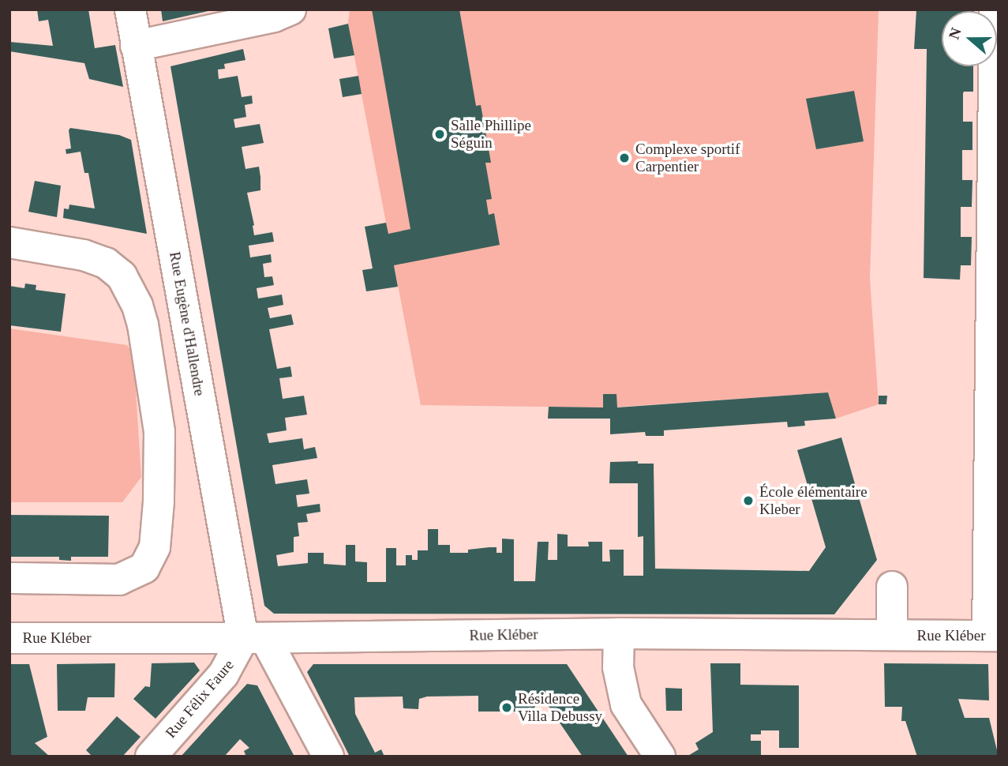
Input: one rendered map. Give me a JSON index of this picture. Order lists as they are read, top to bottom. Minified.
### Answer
{"streets":{"street":["Rue Eugène d'Hallendre","Rue Kléber","Rue Félix Faure"]},"crossings":[["Rue Eugène d'Hallendre","Rue Kléber"],["Rue Eugène d'Hallendre","Rue Félix Faure"],["Rue Kléber","Rue Félix Faure"]],"places":["Salle Phillipe Séguin","Complexe sportif Carpentier","École élémentaire Kleber","Résidence Villa Debussy"],"north":"left"}
